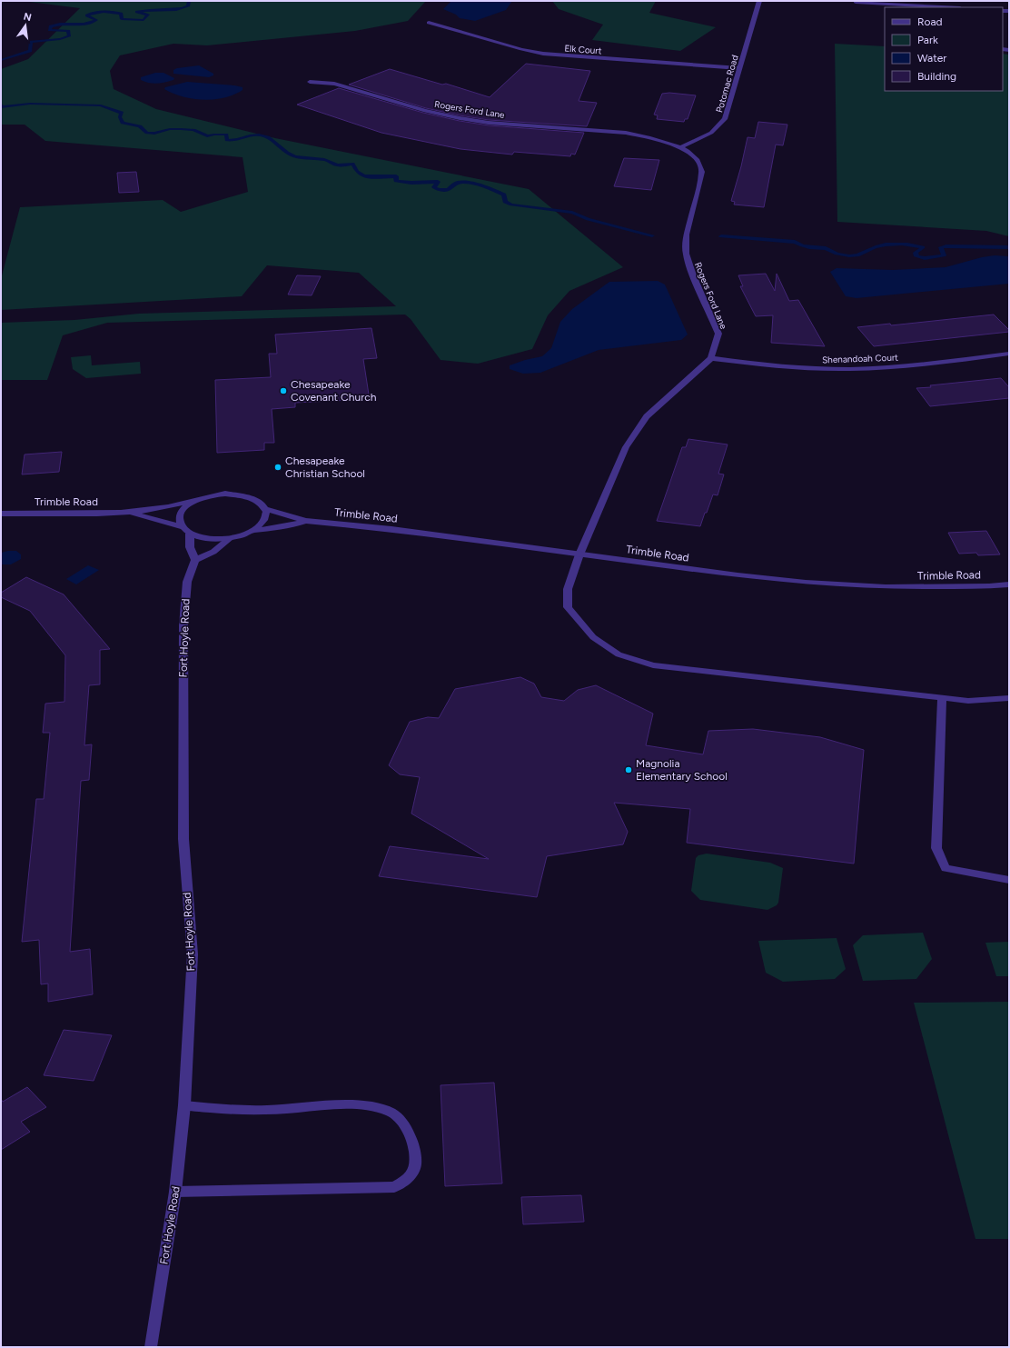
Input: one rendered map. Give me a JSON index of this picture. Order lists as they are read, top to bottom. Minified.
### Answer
{"streets":{"street":["Elk Court","Potomac Road","Rogers Ford Lane","Shenandoah Court","Trimble Road","Fort Hoyle Road"]},"crossings":[["Elk Court","Potomac Road"],["Potomac Road","Rogers Ford Lane"],["Rogers Ford Lane","Shenandoah Court"]],"places":["Chesapeake Covenant Church","Chesapeake Christian School","Magnolia Elementary School"],"legend":["Road","Park","Water","Building"],"north":"top"}
